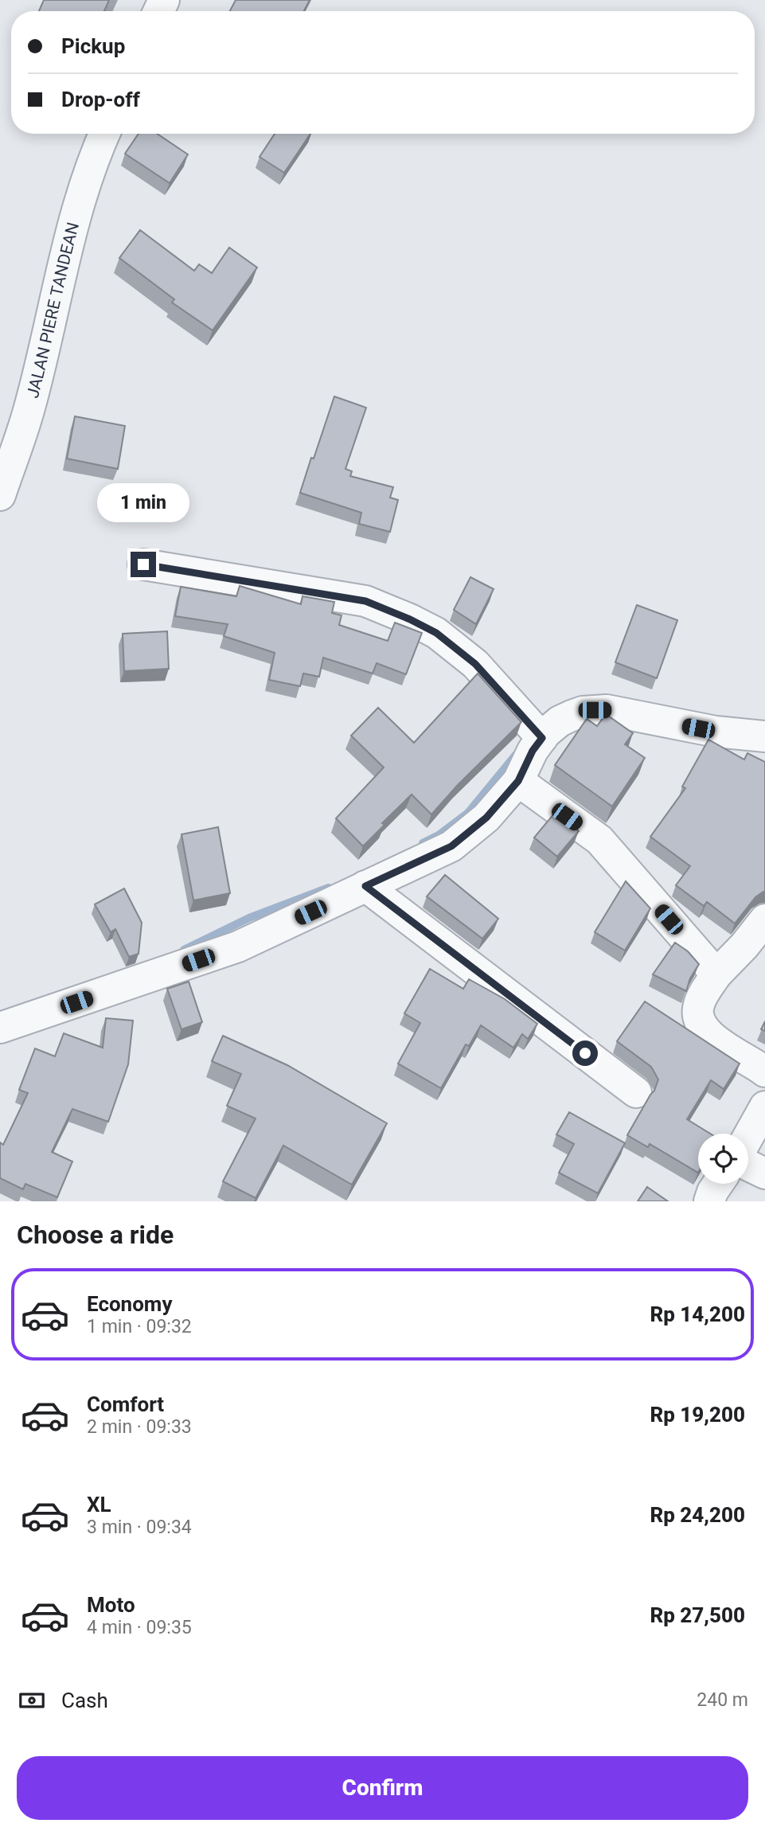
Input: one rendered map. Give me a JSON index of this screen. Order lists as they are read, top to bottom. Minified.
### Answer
{"streets":{"street":["JALAN PIERE TANDEAN"]},"page":{"banner":["Pickup","Drop-off"],"bubble":"1 min","heading":"Choose a ride","list":[{"name":"Economy","note":"1 min · 09:32","value":"Rp 14,200"},{"name":"Comfort","note":"2 min · 09:33","value":"Rp 19,200"},{"name":"XL","note":"3 min · 09:34","value":"Rp 24,200"},{"name":"Moto","note":"4 min · 09:35","value":"Rp 27,500"}],"pay":["Cash","240 m"],"buttons":"Confirm"}}
